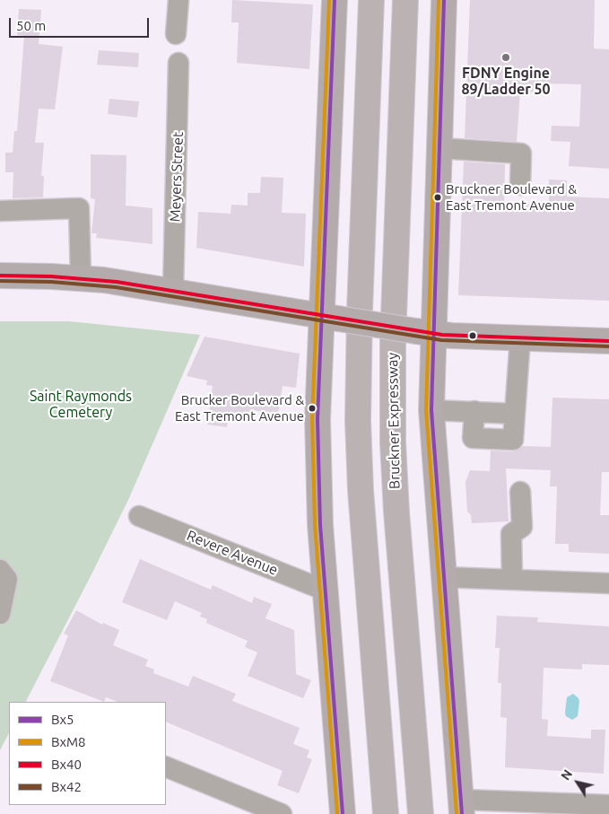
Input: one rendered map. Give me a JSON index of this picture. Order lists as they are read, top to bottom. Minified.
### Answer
{"streets":{"highway":["Bruckner Expressway"],"street":["Meyers Street","Revere Avenue"]},"parks":["Saint Raymonds Cemetery"],"places":["FDNY Engine 89/Ladder 50","Bruckner Boulevard & East Tremont Avenue","Brucker Boulevard & East Tremont Avenue"],"lines":["transit line Bx5","transit line BxM8","transit line Bx40","transit line Bx42"],"legend":["Bx5","BxM8","Bx40","Bx42"],"scale_bar":"50 m","north":"top left"}
